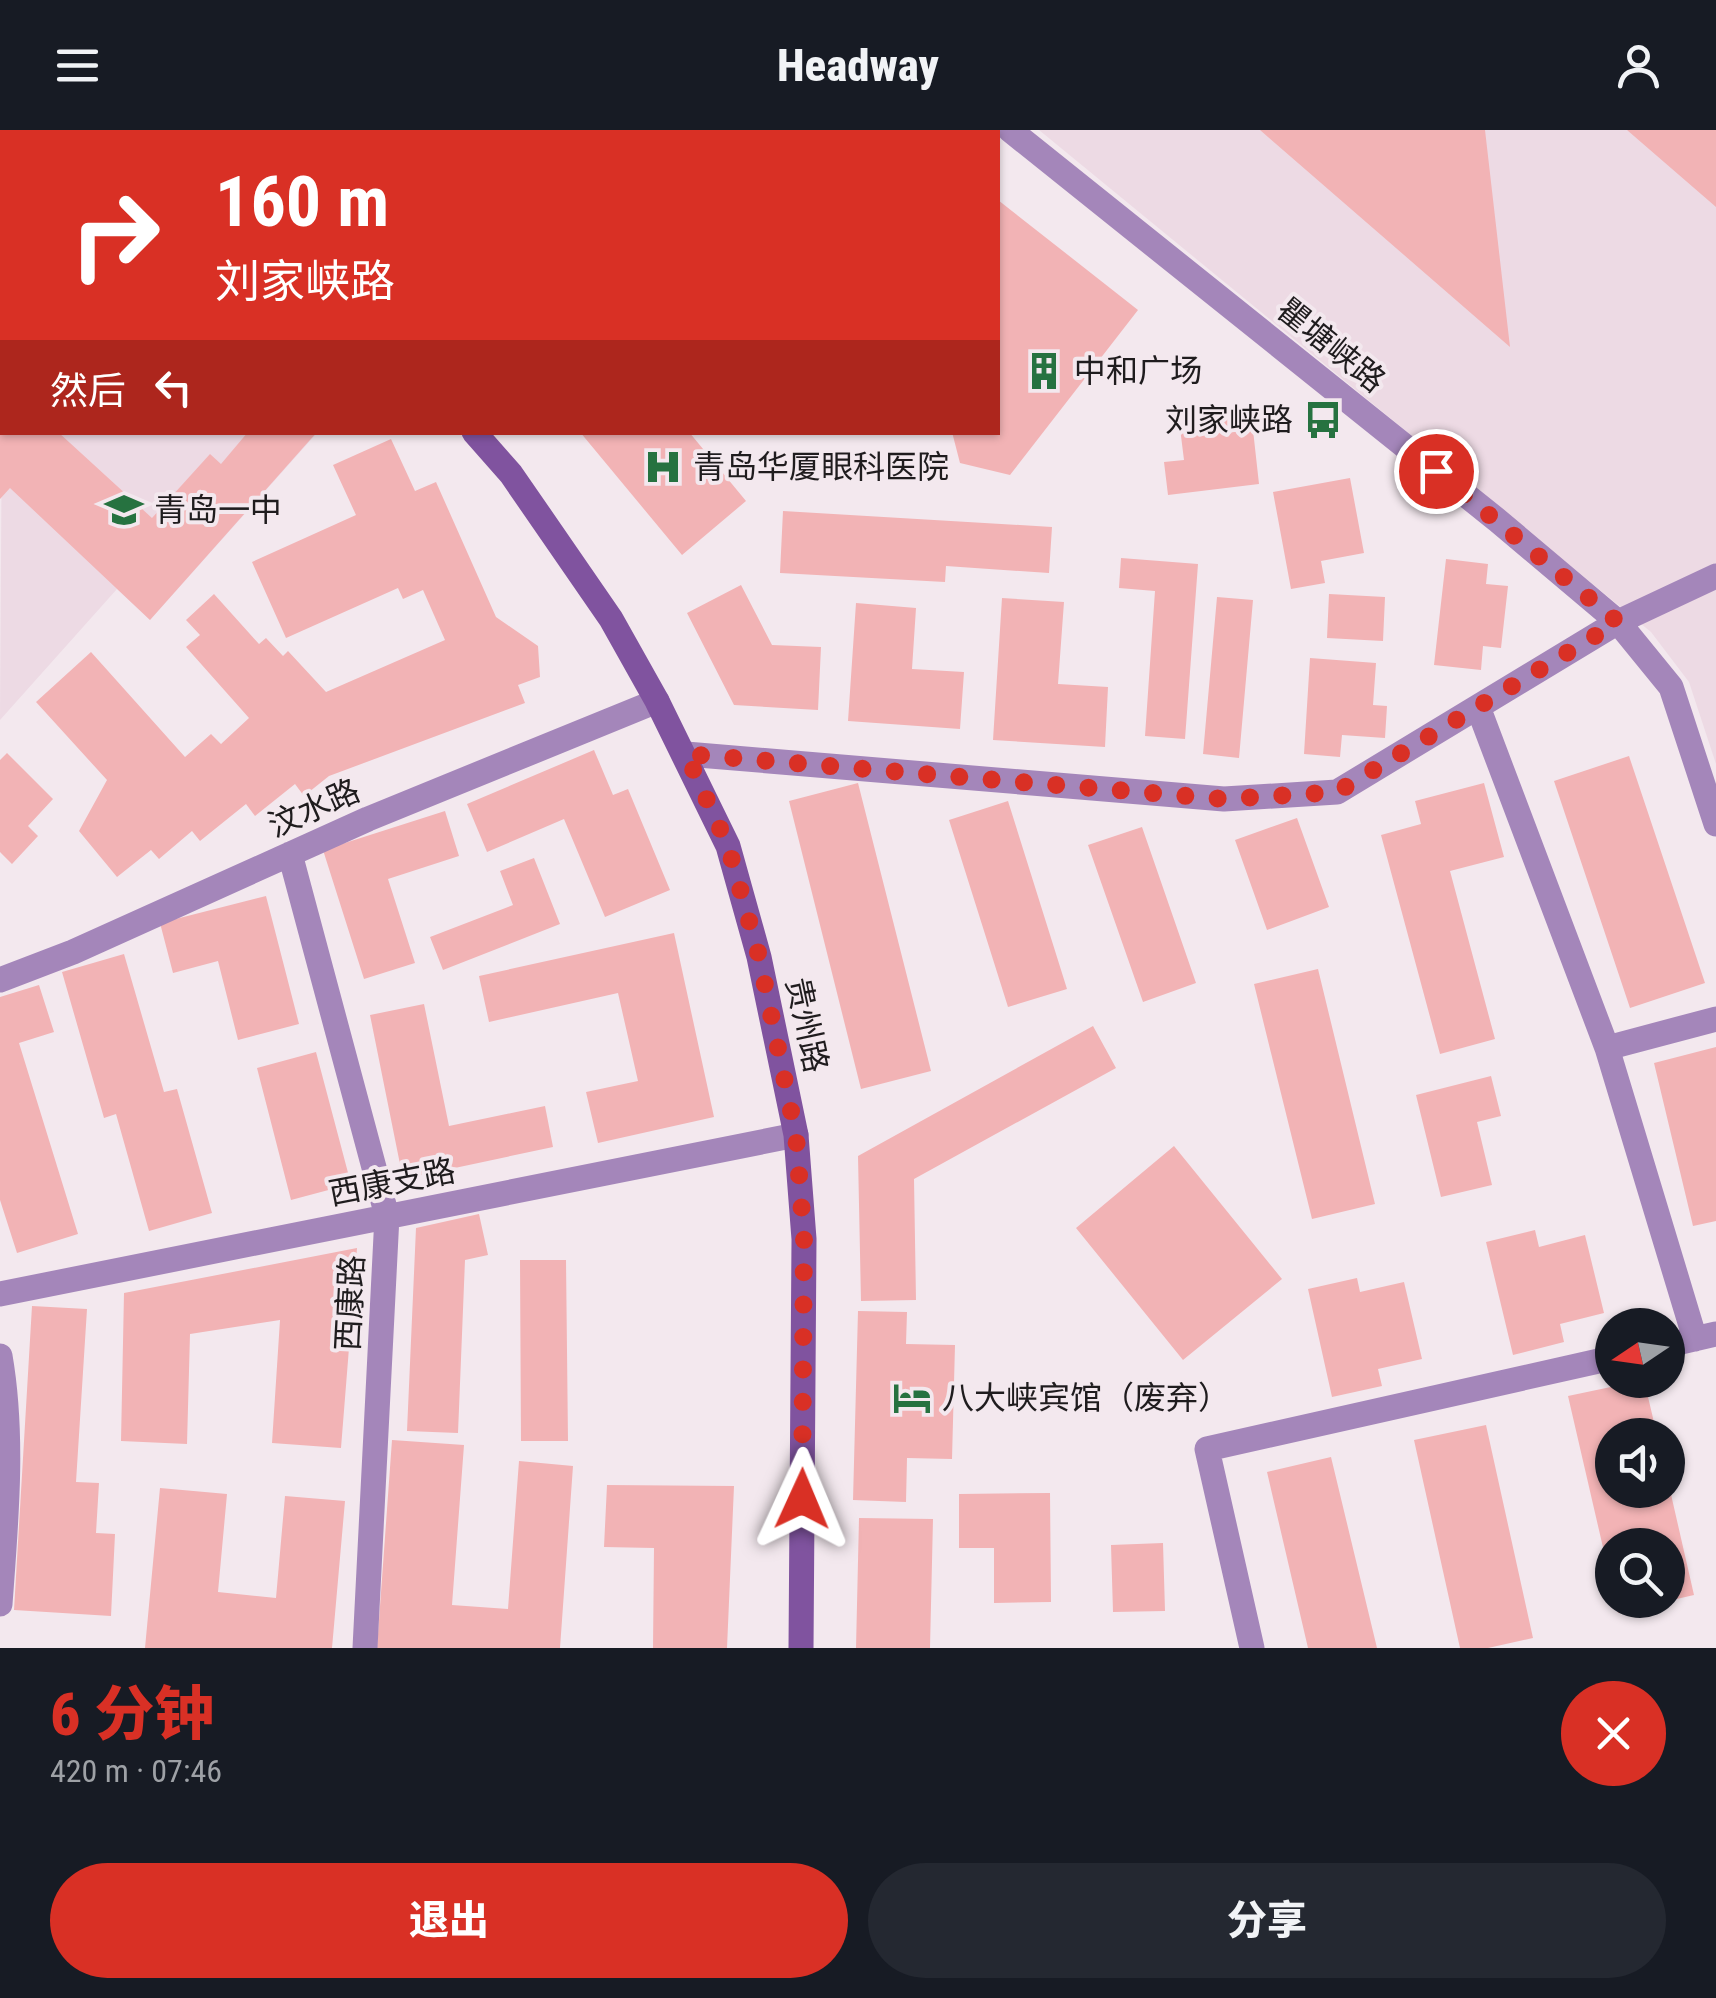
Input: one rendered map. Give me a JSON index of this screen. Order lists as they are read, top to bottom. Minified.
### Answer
{"streets":{"main road":["贵州路"],"street":["瞿塘峡路","汶水路","西康支路","西康路"]},"crossings":[["汶水路","贵州路"],["汶水路","西康路"],["贵州路","西康支路"],["西康支路","西康路"]],"places":{"building":["中和广场"],"bus stop":["刘家峡路"],"hospital":["青岛华厦眼科医院"],"school or university":["青岛一中"],"hotel":["八大峡宾馆（废弃）"]},"north":"left","page":{"header":"Headway","turn":["160 m","刘家峡路"],"then":"然后","heading":["6 分钟","420 m · 07:46"],"buttons":["退出","分享"]}}
